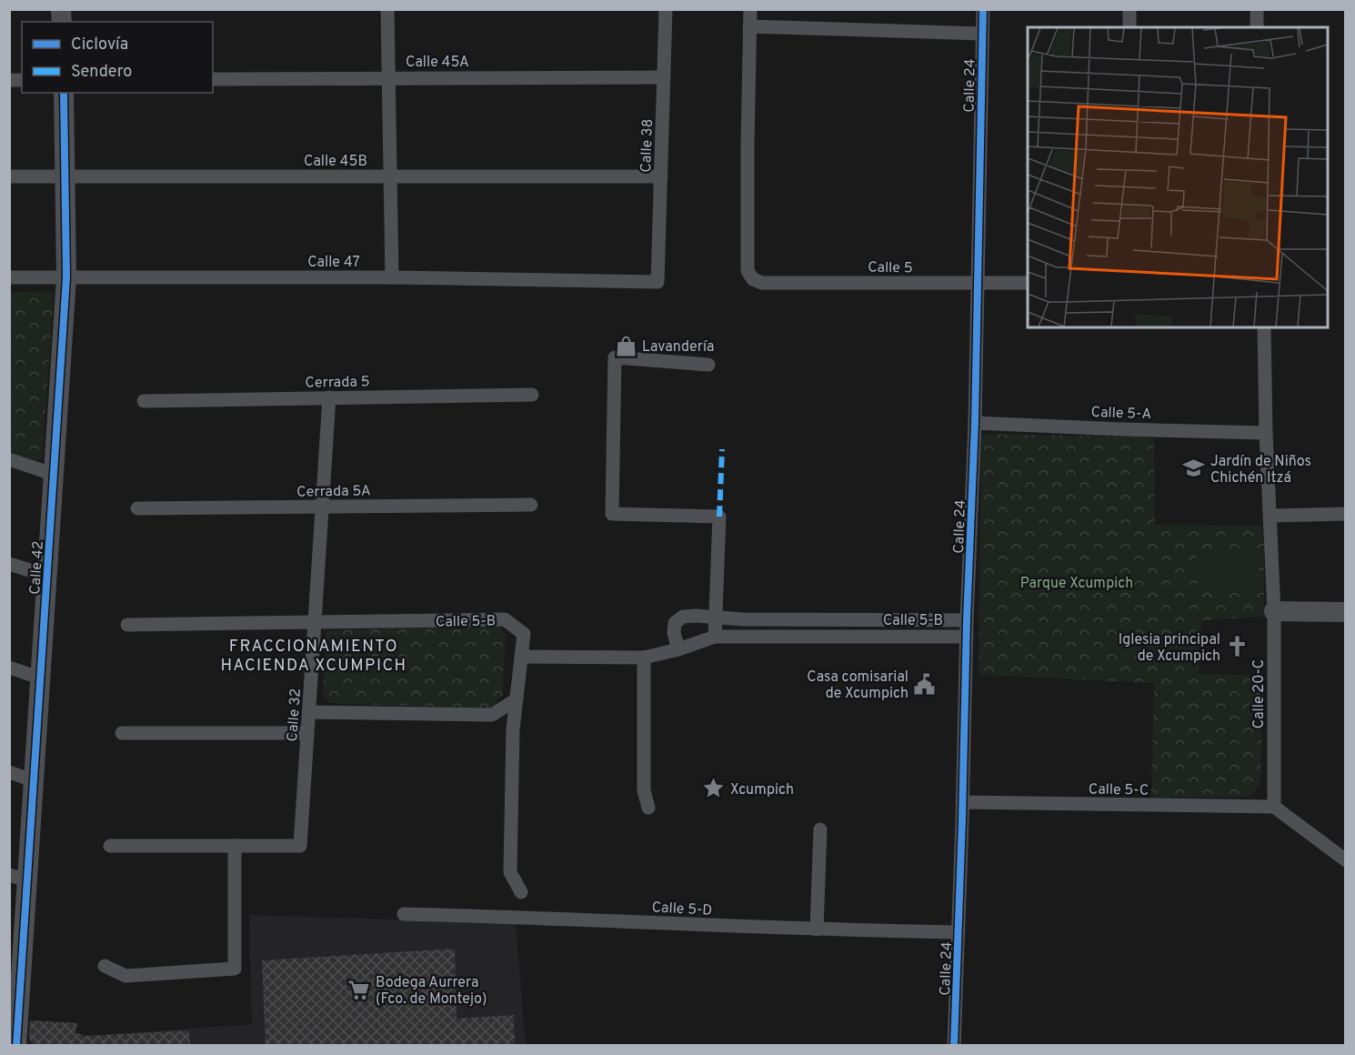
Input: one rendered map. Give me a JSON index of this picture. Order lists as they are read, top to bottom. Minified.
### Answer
{"streets":{"street":["Calle 45A","Calle 24","Calle 38","Calle 45B","Calle 47","Calle 5","Cerrada 5","Calle 5-A","Cerrada 5A","Calle 42","Calle 5-B","Calle 20-C","Calle 32","Calle 5-C","Calle 5-D"]},"crossings":[["Calle 45A","Calle 38"],["Calle 24","Calle 5"],["Calle 24","Calle 5-A"],["Calle 24","Calle 5-B"],["Calle 24","Calle 5-C"],["Calle 24","Calle 5-D"],["Calle 38","Calle 45B"],["Calle 38","Calle 47"],["Calle 45B","Calle 42"],["Calle 47","Calle 42"],["Cerrada 5","Calle 32"],["Calle 5-A","Calle 20-C"],["Cerrada 5A","Calle 32"],["Calle 5-B","Calle 32"],["Calle 20-C","Calle 5-C"]],"districts":["FRACCIONAMIENTO HACIENDA XCUMPICH"],"parks":["Parque Xcumpich"],"places":{"shop":["Lavandería"],"school or university":["Jardín de Niños Chichén Itzá"],"church":["Iglesia principal de Xcumpich"],"public building":["Casa comisarial de Xcumpich"],"place":["Xcumpich"],"supermarket":["Bodega Aurrera (Fco. de Montejo)"]},"legend":["Ciclovía","Sendero"]}
